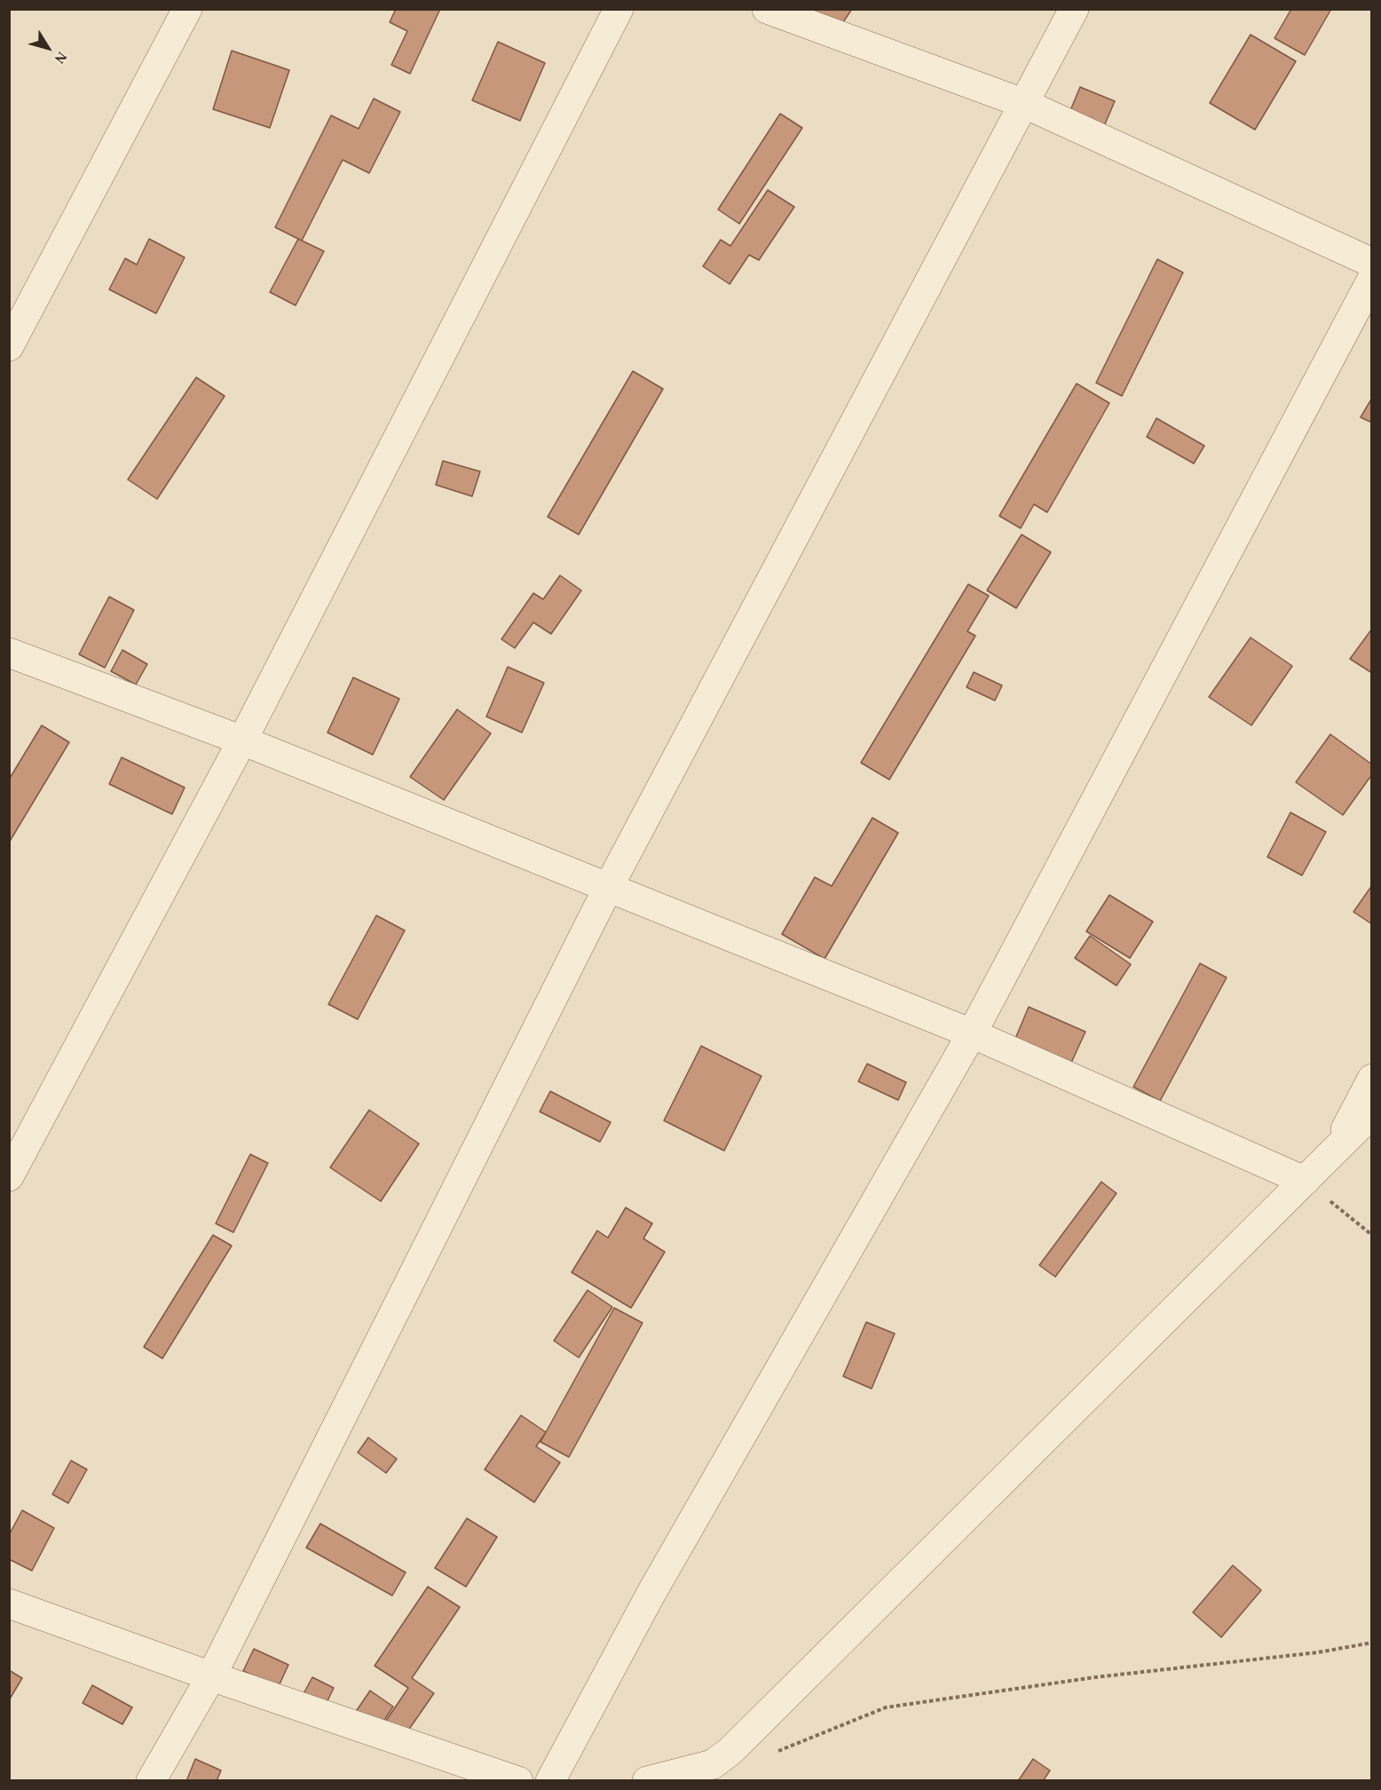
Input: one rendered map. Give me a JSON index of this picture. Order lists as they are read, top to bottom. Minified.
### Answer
{"north":"bottom right"}
